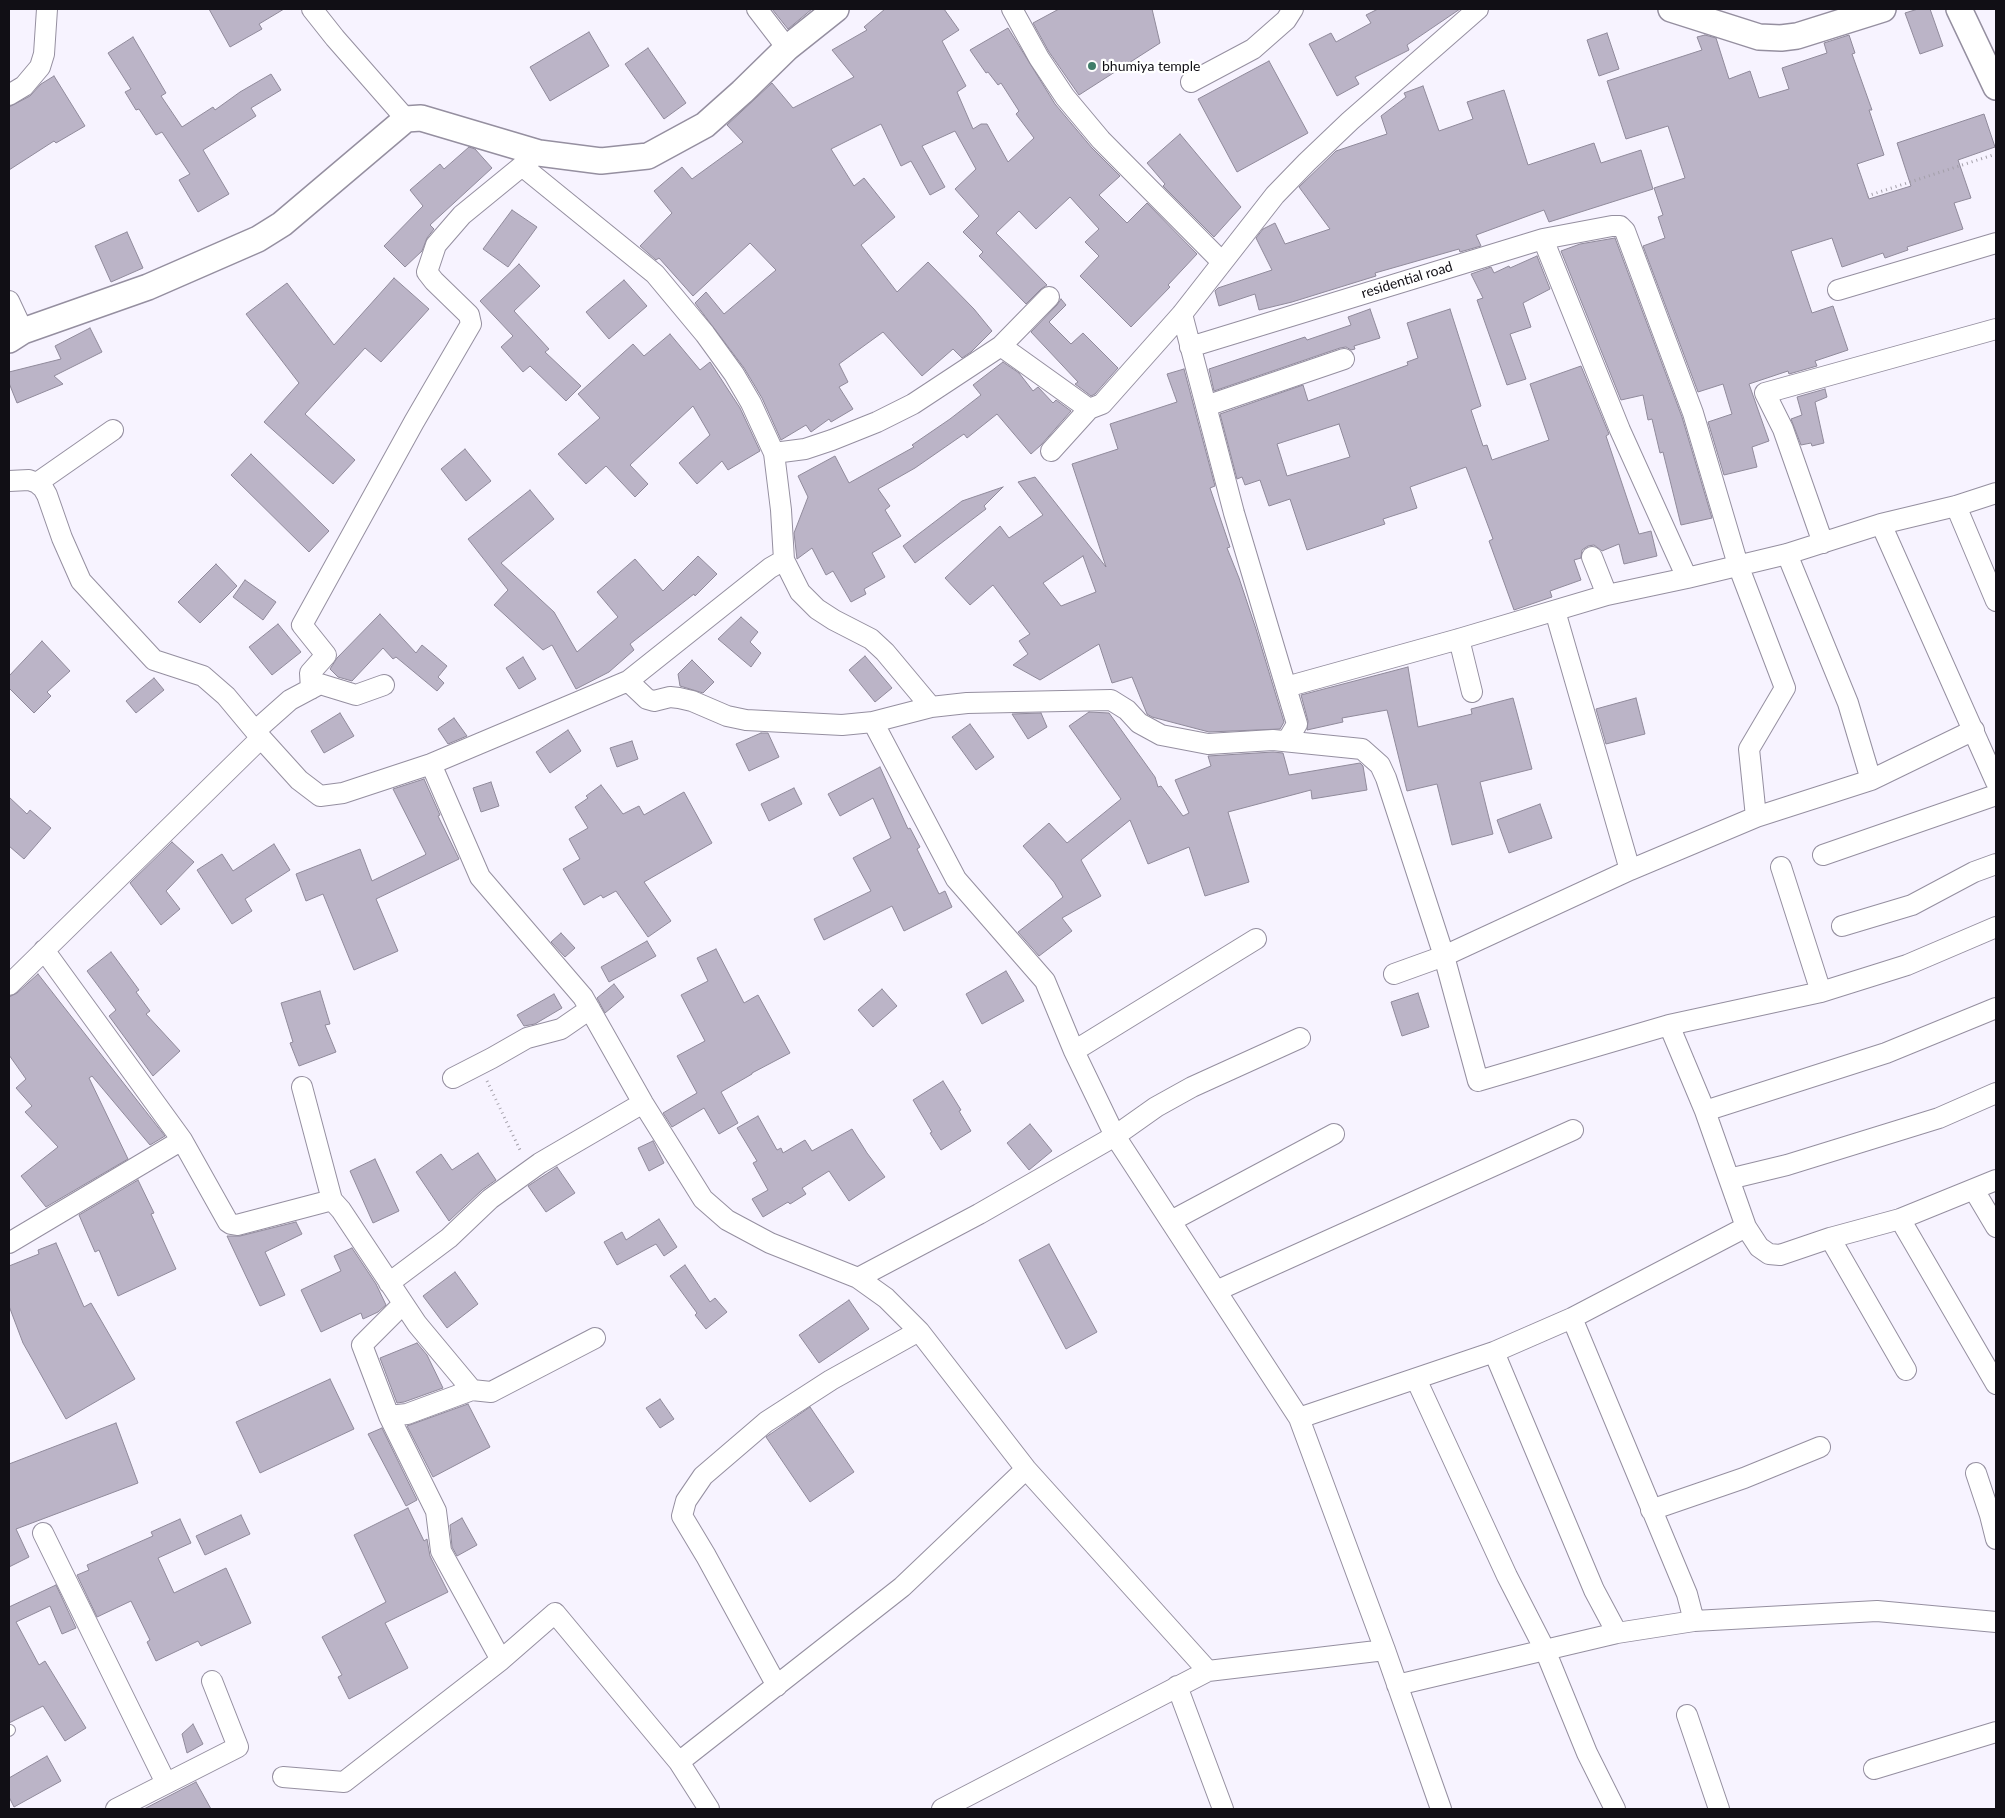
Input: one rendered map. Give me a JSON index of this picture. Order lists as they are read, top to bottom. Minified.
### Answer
{"streets":{"street":["residential road"]},"places":["bhumiya temple"]}
